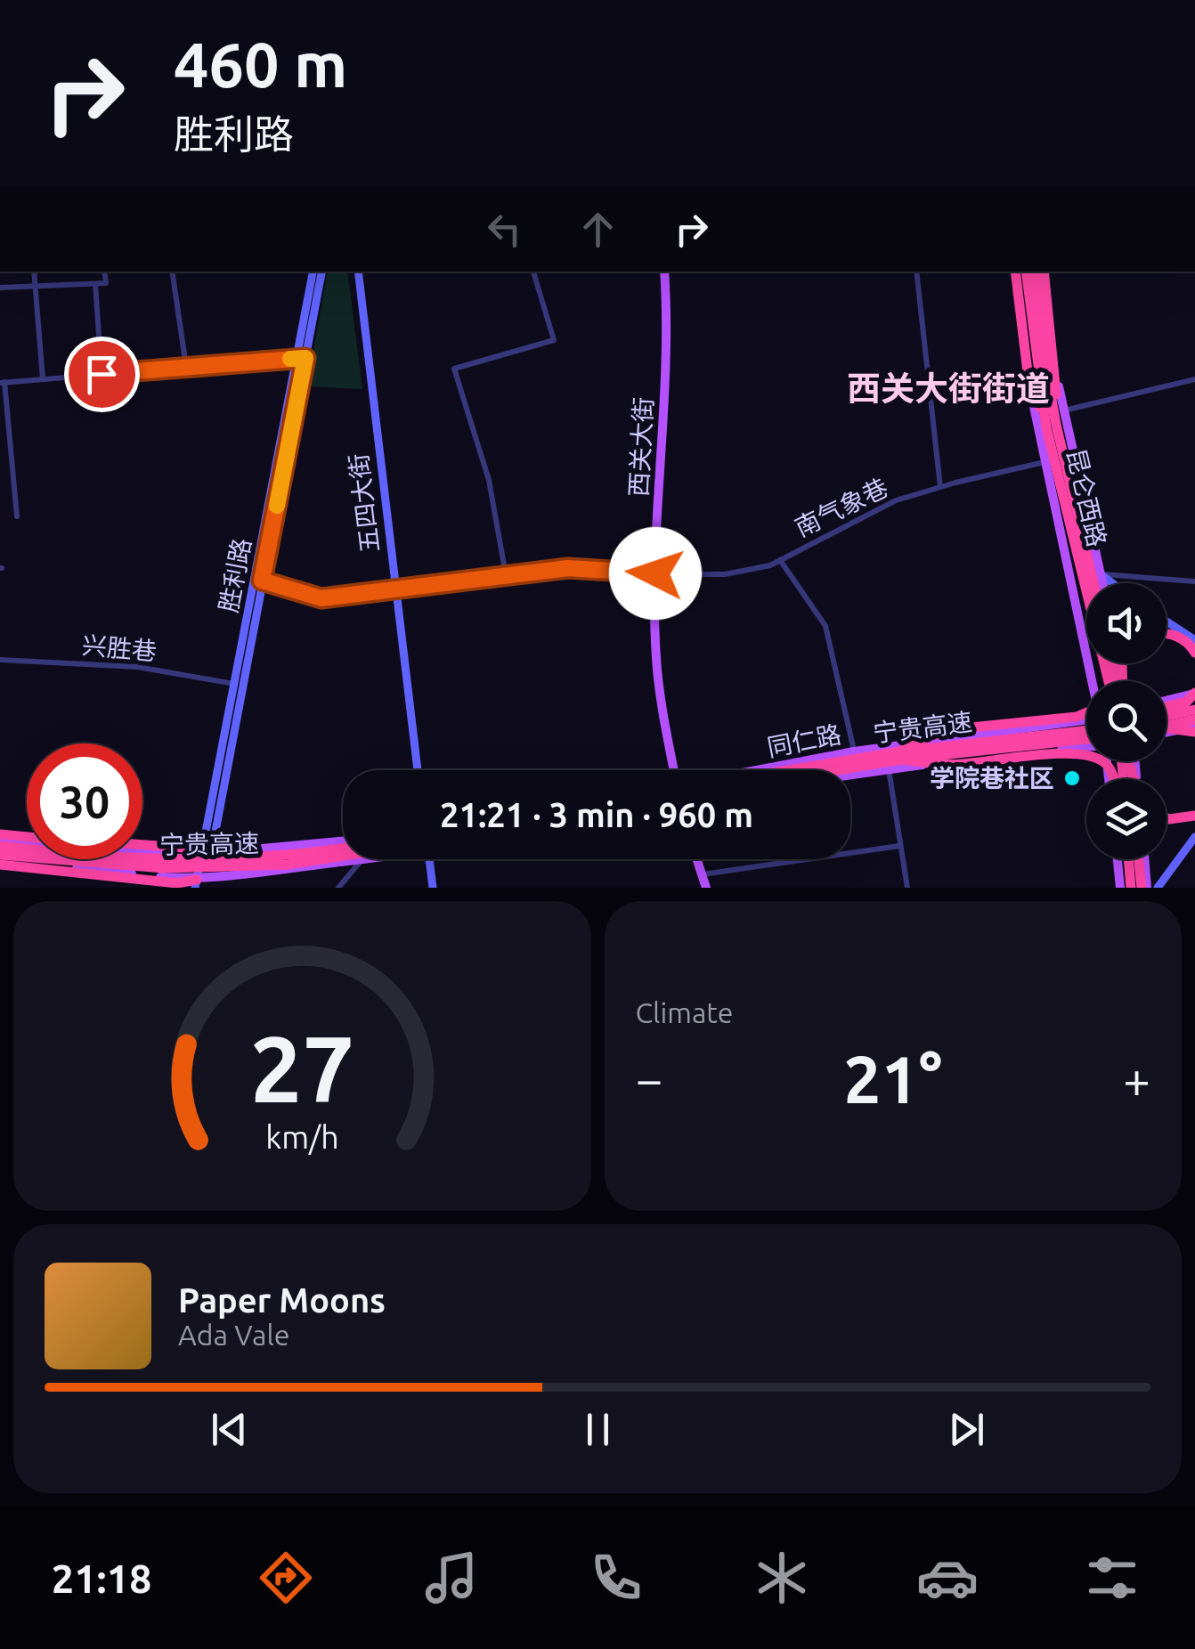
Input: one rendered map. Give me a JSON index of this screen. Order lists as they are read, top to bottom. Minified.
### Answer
{"streets":{"highway":["昆仑西路","宁贵高速"],"main road":["西关大街","五四大街","胜利路","同仁路"],"street":["南气象巷","兴胜巷"]},"crossings":[["西关大街","南气象巷"],["五四大街","南气象巷"],["南气象巷","胜利路"],["胜利路","兴胜巷"]],"districts":["西关大街街道"],"places":["学院巷社区"],"page":{"turn":["460 m","胜利路"],"limit":"30","trip":"21:21 · 3 min · 960 m","tile":"Climate","heat":["−","21°","+"],"song":["Paper Moons","Ada Vale"],"tabs":"21:18","gauge":["27","km/h"]}}
